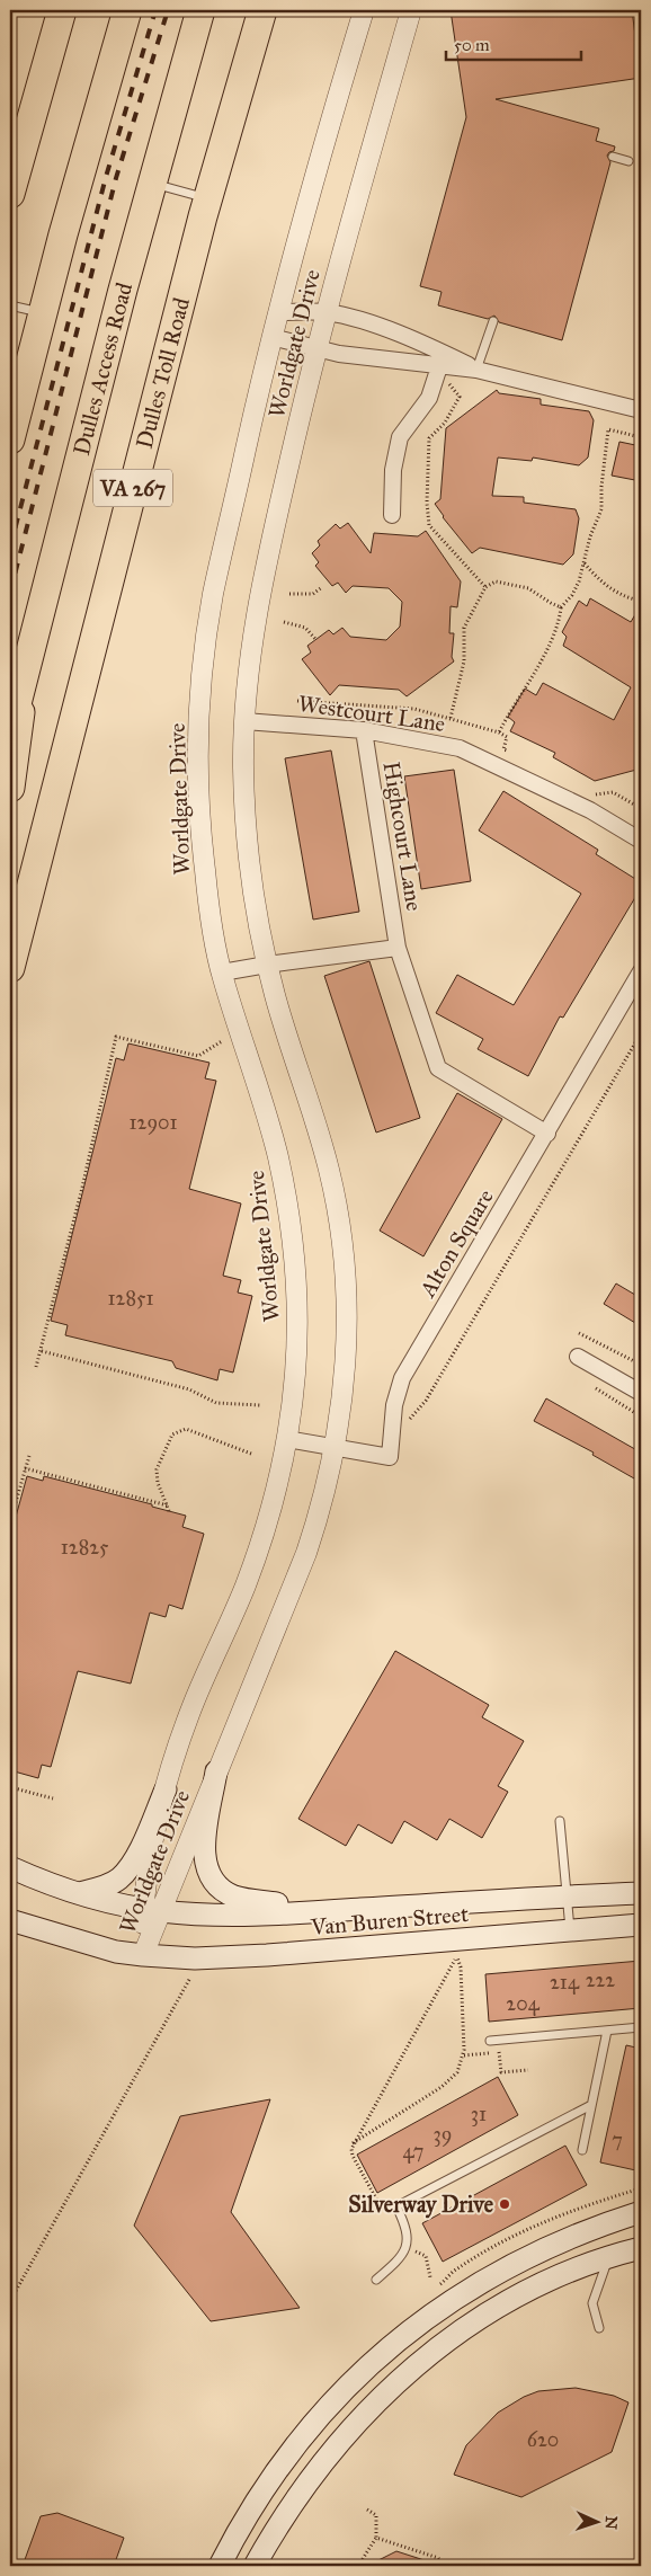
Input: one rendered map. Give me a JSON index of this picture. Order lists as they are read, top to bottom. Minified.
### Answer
{"streets":{"highway":["Dulles Access Road","Dulles Toll Road","VA 267"],"main road":["Van Buren Street"],"street":["Worldgate Drive","Westcourt Lane","Highcourt Lane","Alton Square"]},"crossings":[["Worldgate Drive","Westcourt Lane"],["Worldgate Drive","Alton Square"],["Worldgate Drive","Van Buren Street"],["Westcourt Lane","Highcourt Lane"],["Highcourt Lane","Alton Square"]],"places":["Silverway Drive"],"house_numbers":["12901","12851","12825","222","214","204","31","39","7","47","620"],"scale_bar":"50 m","north":"right"}
